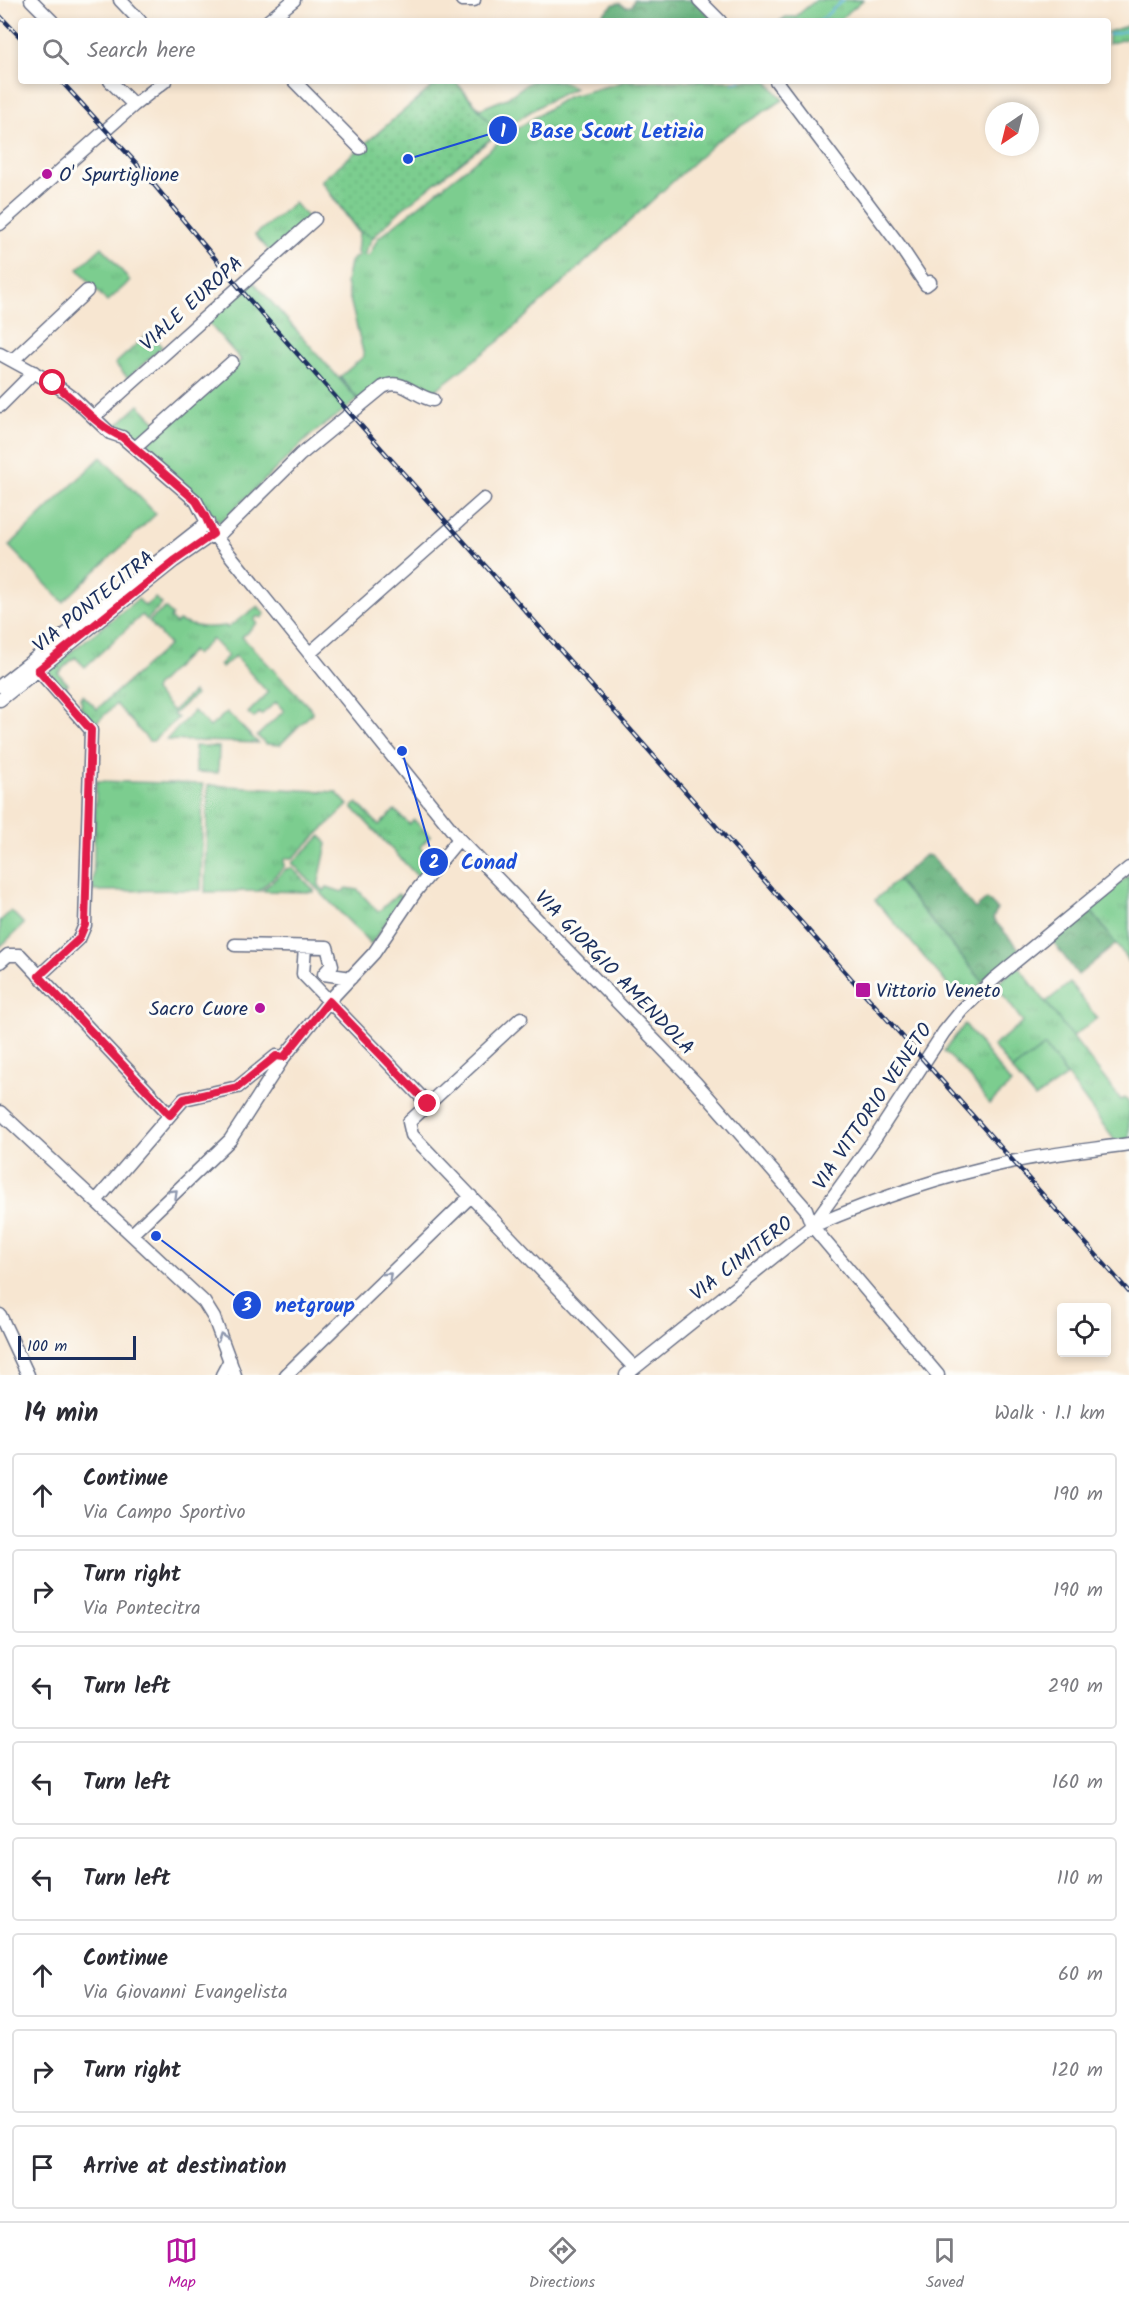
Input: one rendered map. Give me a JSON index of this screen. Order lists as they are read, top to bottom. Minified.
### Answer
{"streets":{"street":["VIALE EUROPA","VIA PONTECITRA","VIA GIORGIO AMENDOLA","VIA VITTORIO VENETO","VIA CIMITERO"]},"crossings":[["VIALE EUROPA","VIA GIORGIO AMENDOLA"],["VIA PONTECITRA","VIA GIORGIO AMENDOLA"],["VIA GIORGIO AMENDOLA","VIA VITTORIO VENETO"],["VIA GIORGIO AMENDOLA","VIA CIMITERO"],["VIA VITTORIO VENETO","VIA CIMITERO"]],"places":{"other":["Base Scout Letizia","O' Spurtiglione","Conad","Sacro Cuore","netgroup"],"transit":["Vittorio Veneto"]},"scale_bar":"100 m","north":"bottom left","page":{"search":"Search here","scale":"100 m","heading":["14 min","Walk · 1.1 km"],"list":[["Continue","Via Campo Sportivo","190 m"],["Turn right","Via Pontecitra","190 m"],["Turn left","290 m"],["Turn left","160 m"],["Turn left","110 m"],["Continue","Via Giovanni Evangelista","60 m"],["Turn right","120 m"],"Arrive at destination"],"nav":["Map","Directions","Saved"]}}
